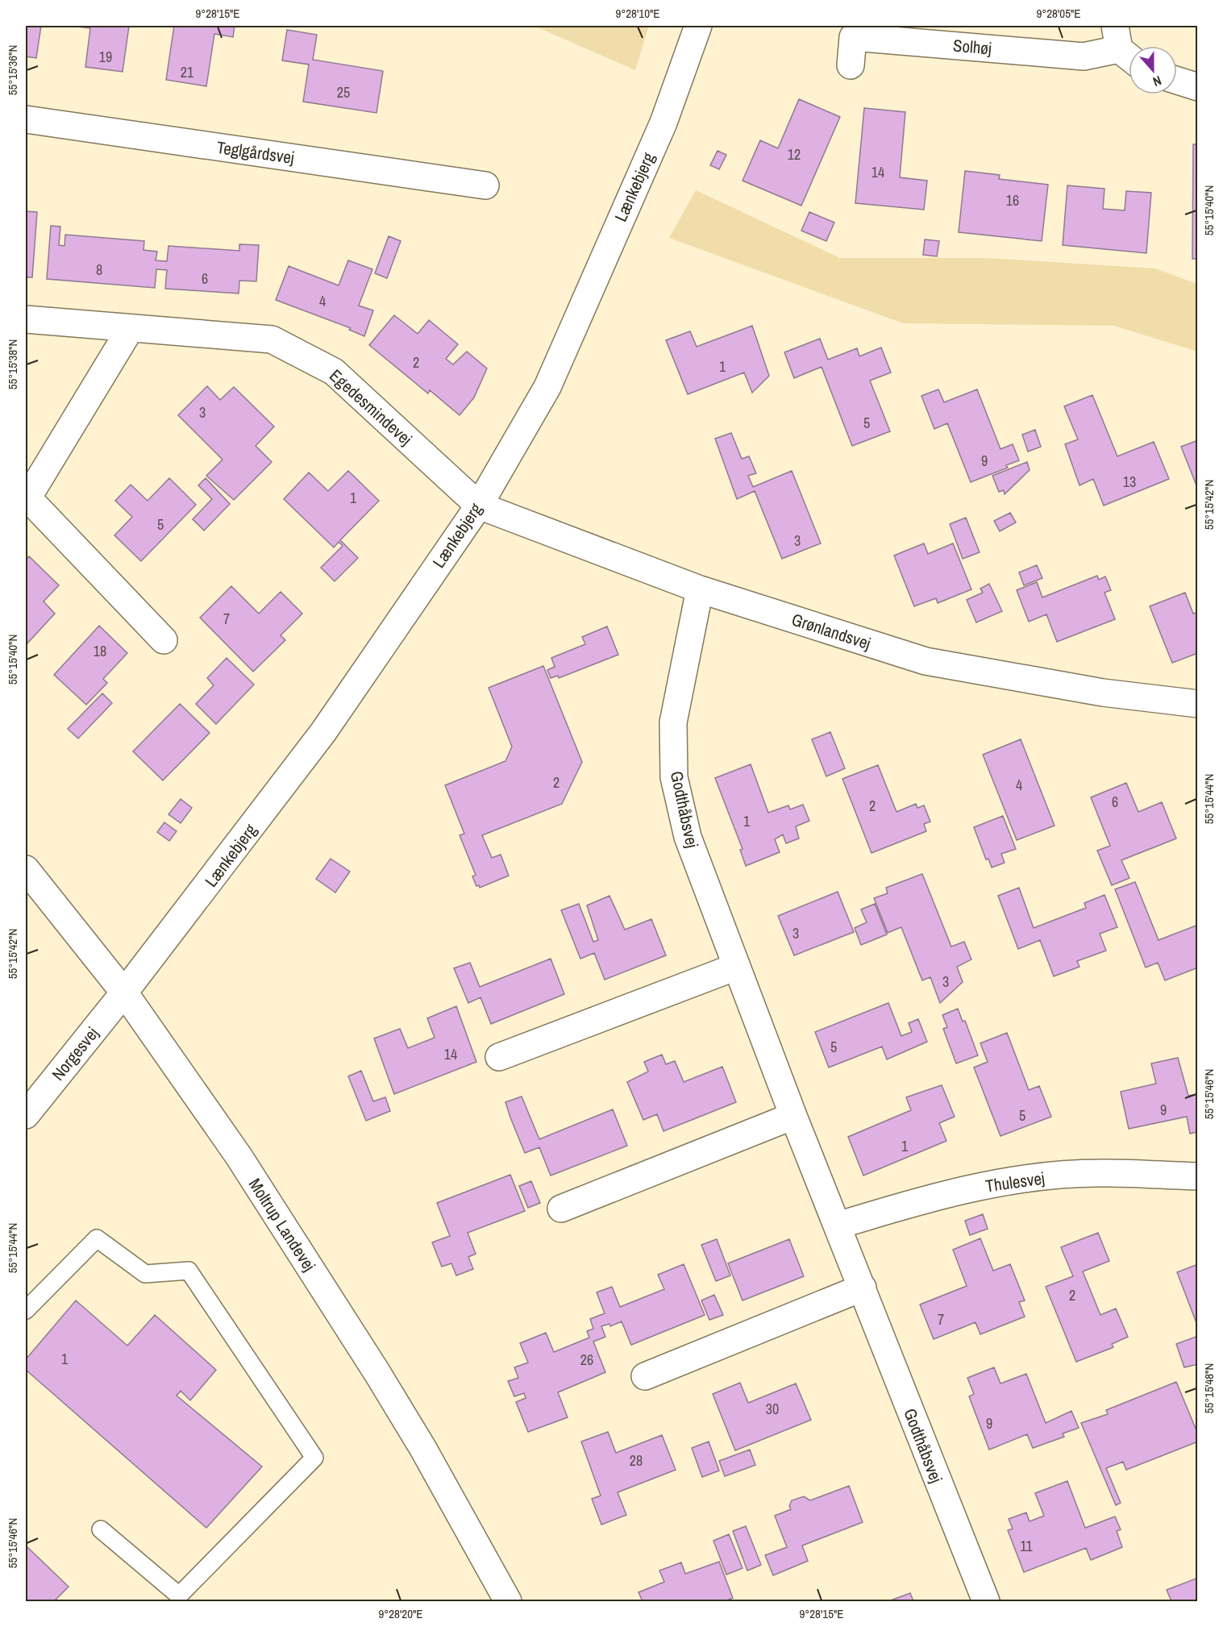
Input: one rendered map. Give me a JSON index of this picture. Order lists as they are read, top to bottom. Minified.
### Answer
{"streets":{"street":["Solhøj","Teglgårdsvej","Lænkebjerg","Egedesmindevej","Grønlandsvej","Godthåbsvej","Norgesvej","Thulesvej","Moltrup Landevej"]},"crossings":[["Lænkebjerg","Egedesmindevej"],["Lænkebjerg","Grønlandsvej"],["Lænkebjerg","Norgesvej"],["Lænkebjerg","Moltrup Landevej"],["Egedesmindevej","Grønlandsvej"],["Grønlandsvej","Godthåbsvej"],["Godthåbsvej","Thulesvej"],["Norgesvej","Moltrup Landevej"]],"house_numbers":["19","21","25","12","14","16","8","6","4","2","1","3","5","9","13","1","5","3","7","18","2","4","6","2","1","3","3","5","14","9","5","1","2","7","1","26","30","9","28","11"],"north":"bottom","coordinates":["9°28'15\"E","9°28'10\"E","9°28'05\"E","55°15'36\"N","55°15'40\"N","55°15'38\"N","55°15'42\"N","55°15'44\"N","55°15'46\"N","55°15'48\"N","9°28'20\"E"]}
